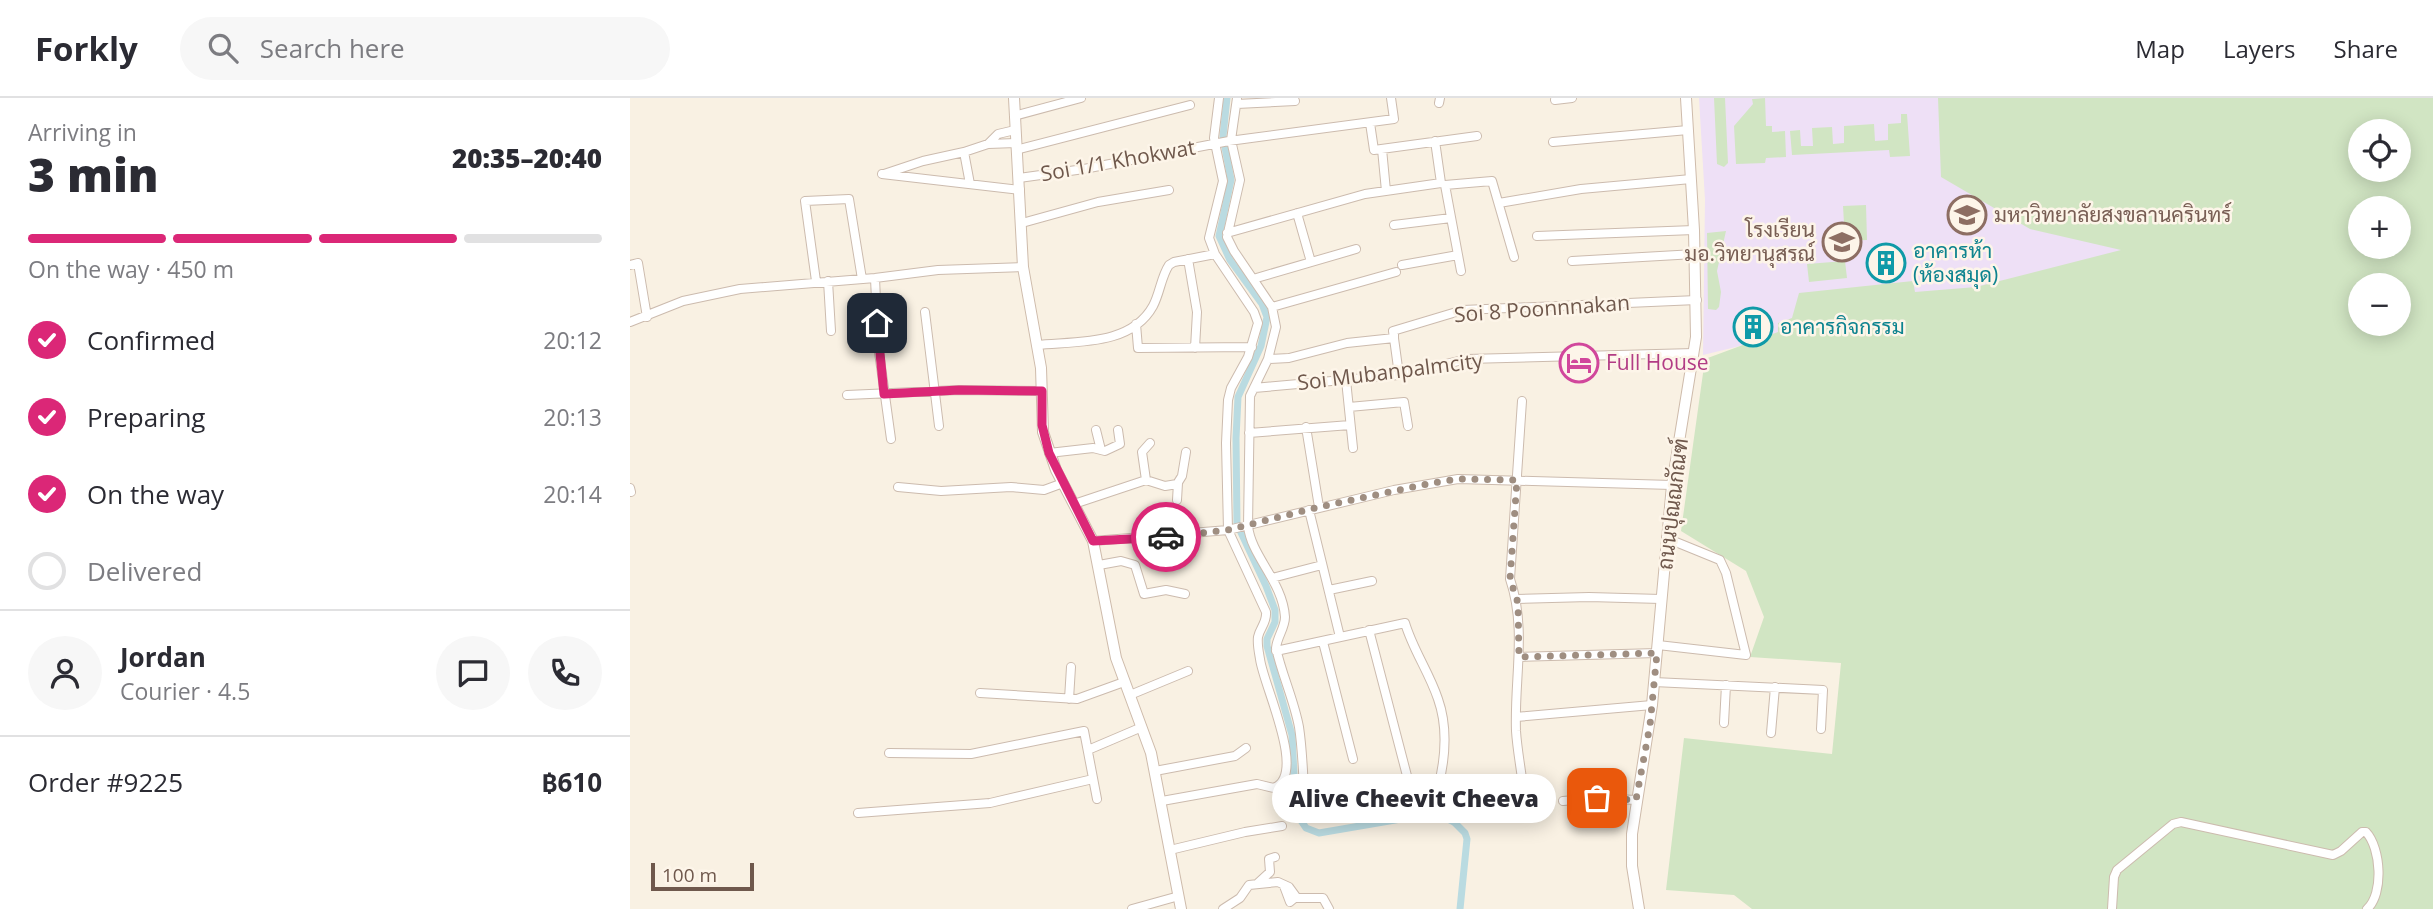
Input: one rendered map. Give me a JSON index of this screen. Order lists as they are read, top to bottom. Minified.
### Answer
{"streets":{"street":["Soi 1/1 Khokwat","Soi 8 Poonnnakan","Soi Mubanpalmcity","ถนนปุณณกัณฑ์"]},"crossings":[["Soi 8 Poonnnakan","ถนนปุณณกัณฑ์"],["Soi Mubanpalmcity","ถนนปุณณกัณฑ์"]],"places":{"school or university":["มหาวิทยาลัยสงขลานครินทร์","โรงเรียน มอ.วิทยานุสรณ์"],"building":["อาคารห้า (ห้องสมุด)","อาคารกิจกรรม"],"hotel":["Full House"],"other":["Alive Cheevit Cheeva"]},"scale_bar":"100 m","page":{"header":"Forkly","search":"Search here","nav":["Map","Layers","Share"],"heading":["3 min","Arriving in","20:35–20:40"],"panel":["Jordan","Courier · 4.5","Order #9225","฿610"],"map_buttons":["+","−"],"bar":"On the way · 450 m","list":[["Confirmed","20:12"],["Preparing","20:13"],["On the way","20:14"],"Delivered"],"bubble":"Alive Cheevit Cheeva","scale":"100 m"}}
